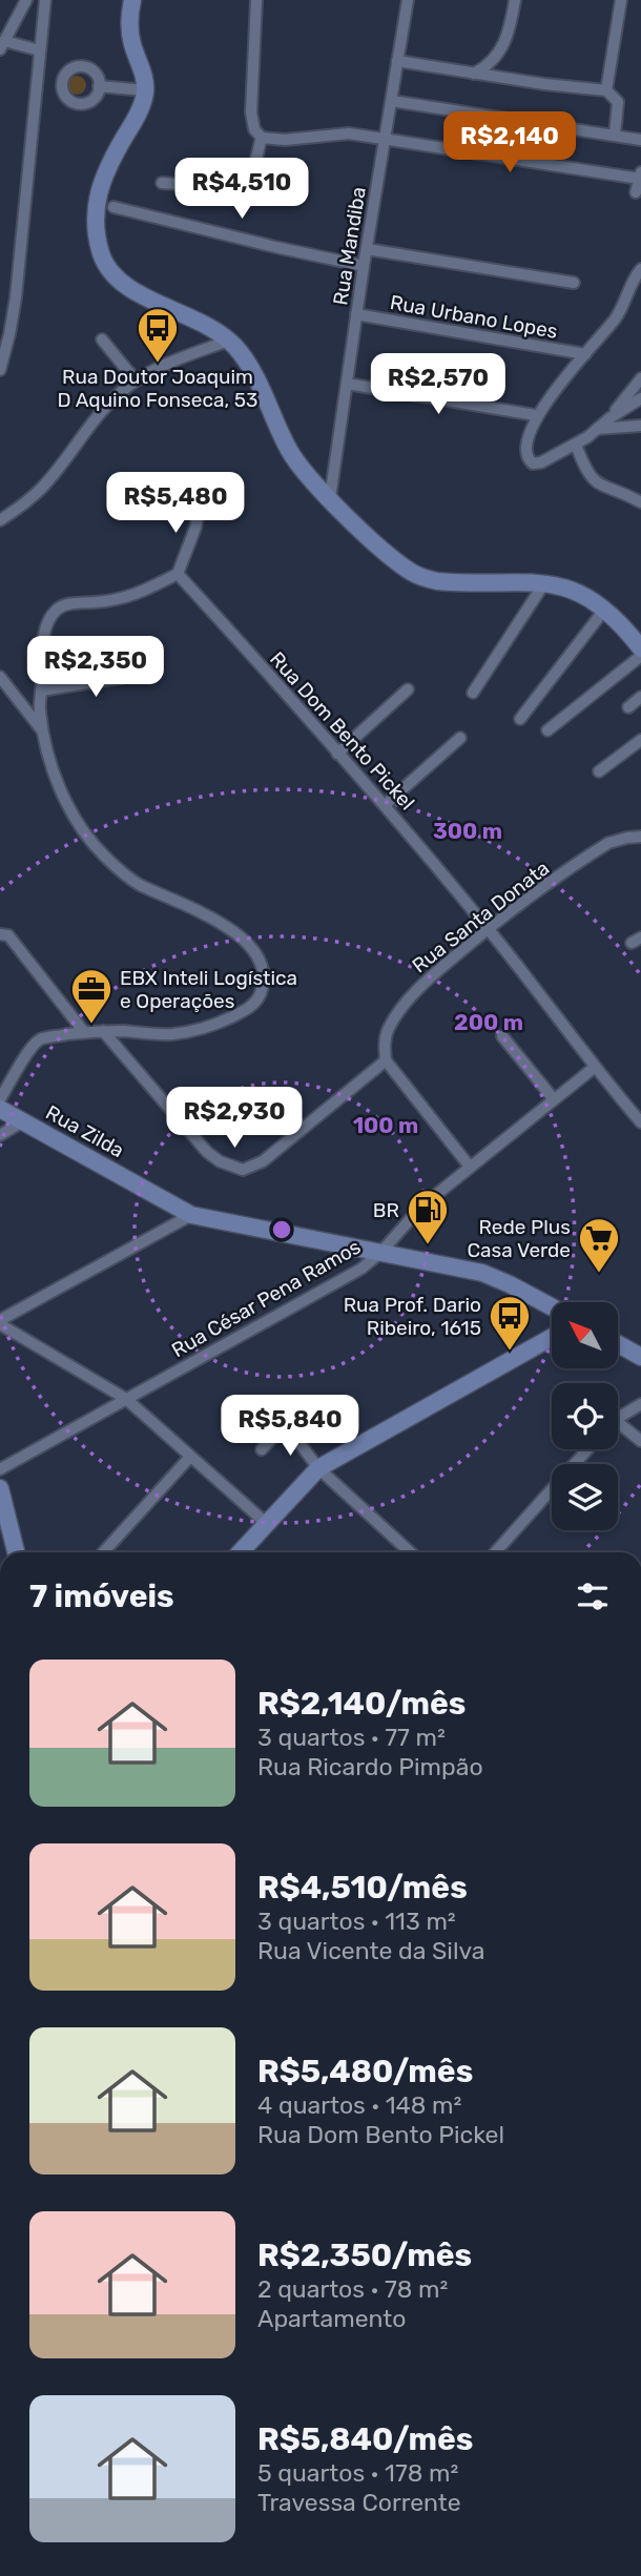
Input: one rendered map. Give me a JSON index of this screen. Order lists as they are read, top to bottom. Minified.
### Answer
{"streets":{"street":["Rua Mandiba","Rua Urbano Lopes","Rua Dom Bento Pickel","Rua Santa Donata","Rua Zilda","Rua César Pena Ramos"]},"crossings":[["Rua Mandiba","Rua Urbano Lopes"],["Rua Dom Bento Pickel","Rua Santa Donata"],["Rua Dom Bento Pickel","Rua César Pena Ramos"],["Rua Zilda","Rua César Pena Ramos"]],"places":{"bus stop":["Rua Doutor Joaquim D Aquino Fonseca, 53","Rua Prof. Dario Ribeiro, 1615"],"office":["EBX Inteli Logística e Operações"],"fuel station":["BR"],"supermarket":["Rede Plus Casa Verde"]},"north":"top left","page":{"price":["R$2,140","R$4,510","R$2,570","R$5,480","R$2,350","R$2,930","R$5,840"],"heading":"7 imóveis","list":[{"name":"R$2,140/mês","note":"3 quartos · 77 m² · Rua Ricardo Pimpão"},{"name":"R$4,510/mês","note":"3 quartos · 113 m² · Rua Vicente da Silva"},{"name":"R$5,480/mês","note":"4 quartos · 148 m² · Rua Dom Bento Pickel"},{"name":"R$2,350/mês","note":"2 quartos · 78 m² · Apartamento"},{"name":"R$5,840/mês","note":"5 quartos · 178 m² · Travessa Corrente"}]},"rings":["300 m","200 m","100 m"]}
